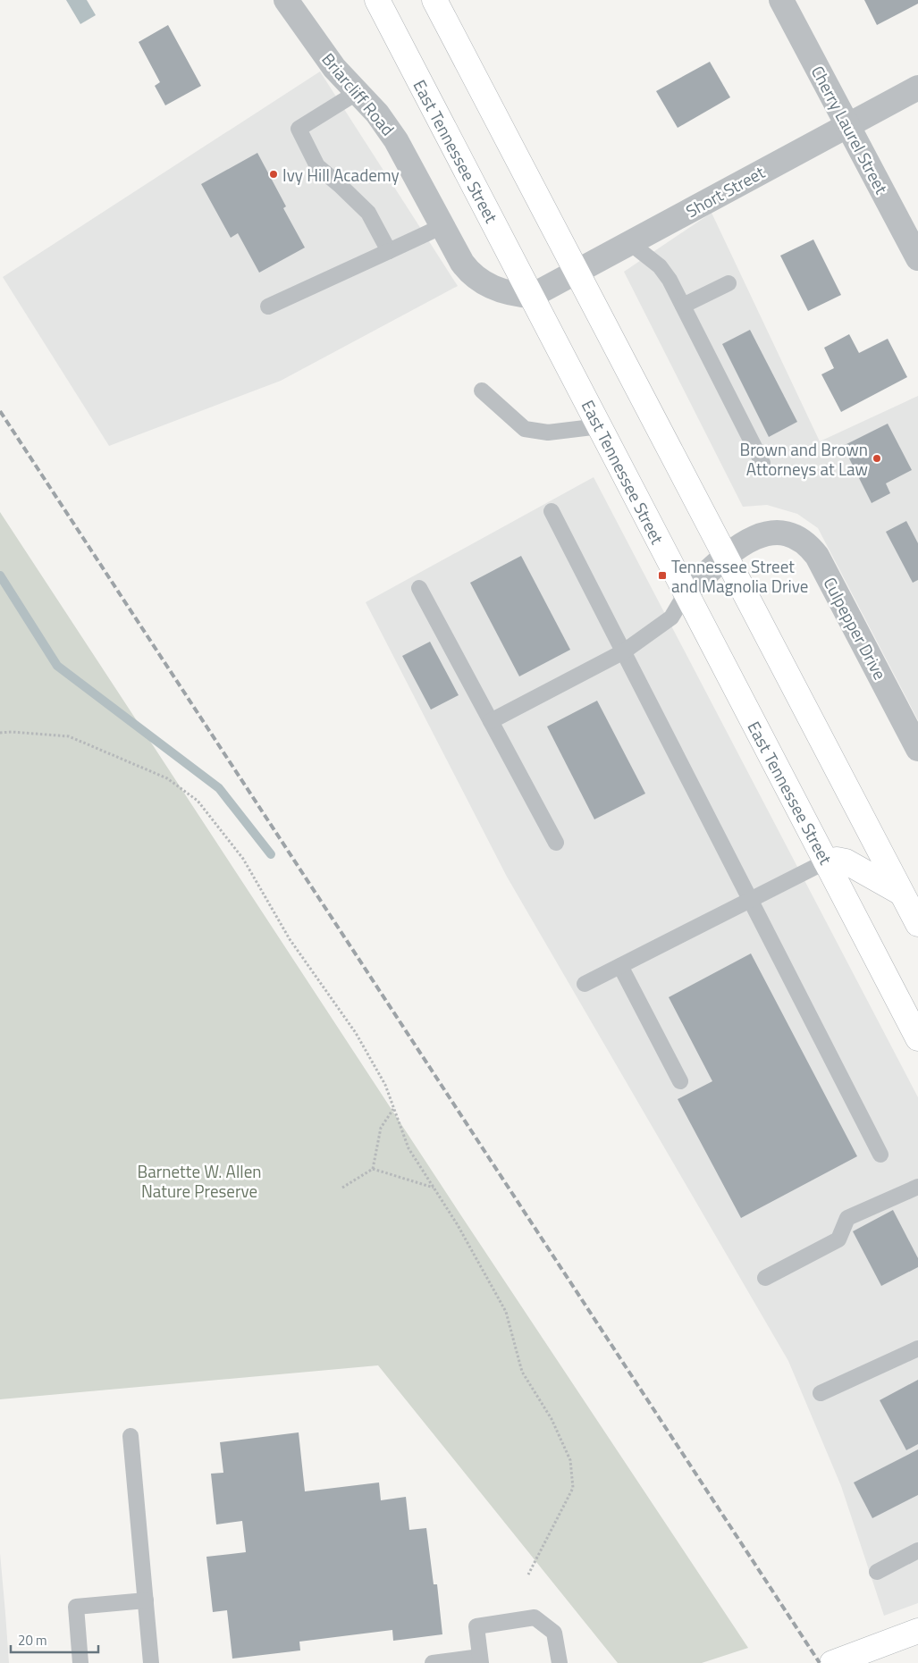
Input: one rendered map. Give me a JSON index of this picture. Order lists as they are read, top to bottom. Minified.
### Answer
{"streets":{"main road":["East Tennessee Street"],"street":["Briarcliff Road","Cherry Laurel Street","Short Street","Culpepper Drive"]},"crossings":[["Briarcliff Road","East Tennessee Street"],["Briarcliff Road","Short Street"],["Cherry Laurel Street","Short Street"],["East Tennessee Street","Short Street"],["East Tennessee Street","Culpepper Drive"]],"parks":["Barnette W. Allen Nature Preserve"],"places":{"other":["Ivy Hill Academy","Brown and Brown Attorneys at Law"],"transit":["Tennessee Street and Magnolia Drive"]},"scale_bar":"20 m"}
